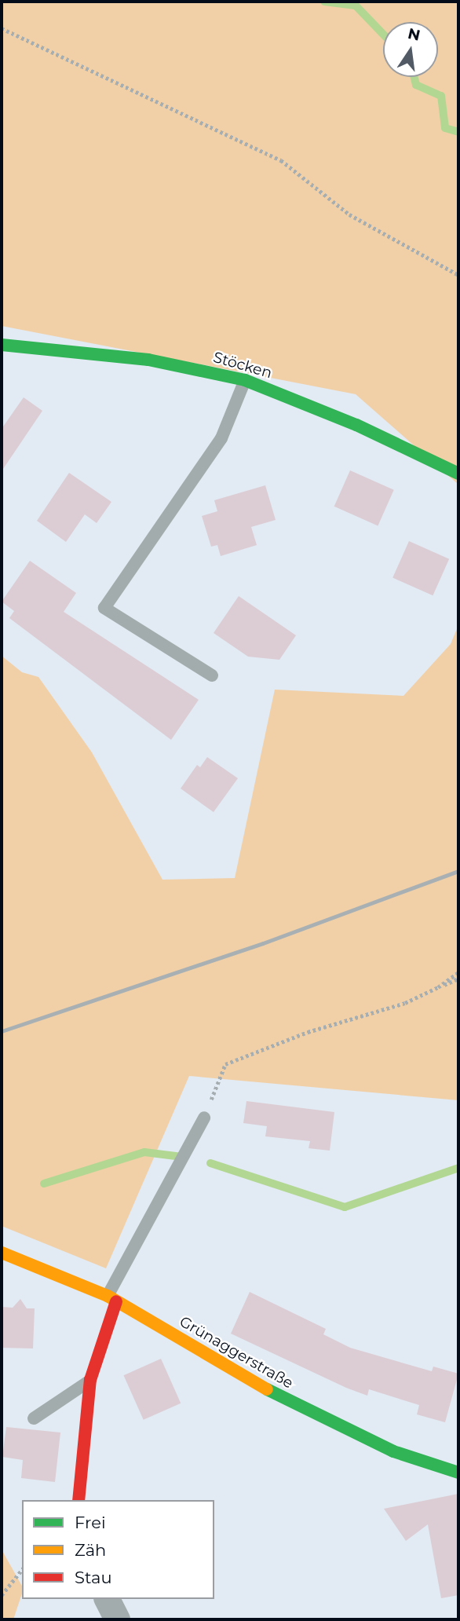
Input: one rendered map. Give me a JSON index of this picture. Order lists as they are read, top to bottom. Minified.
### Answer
{"streets":{"street":["Stöcken","Grünaggerstraße"]},"legend":["Frei","Zäh","Stau"],"north":"top"}
